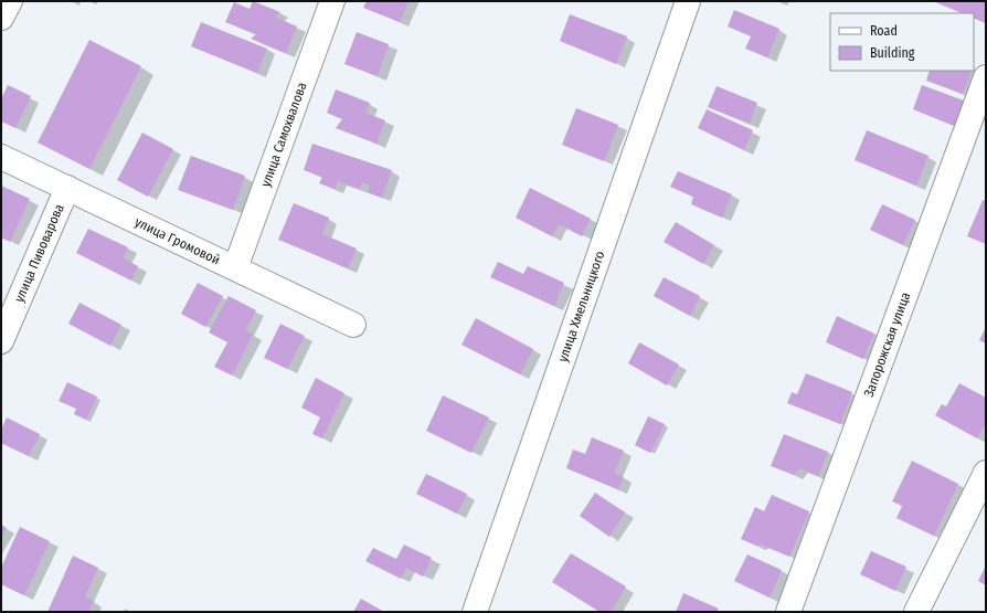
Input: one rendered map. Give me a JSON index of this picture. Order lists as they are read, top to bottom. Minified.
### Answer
{"streets":{"street":["улица Самохвалова","улица Громовой","улица Пивоварова","улица Хмельницкого","Запорожская улица"]},"crossings":[["улица Самохвалова","улица Громовой"],["улица Громовой","улица Пивоварова"]],"legend":["Road","Building"]}
